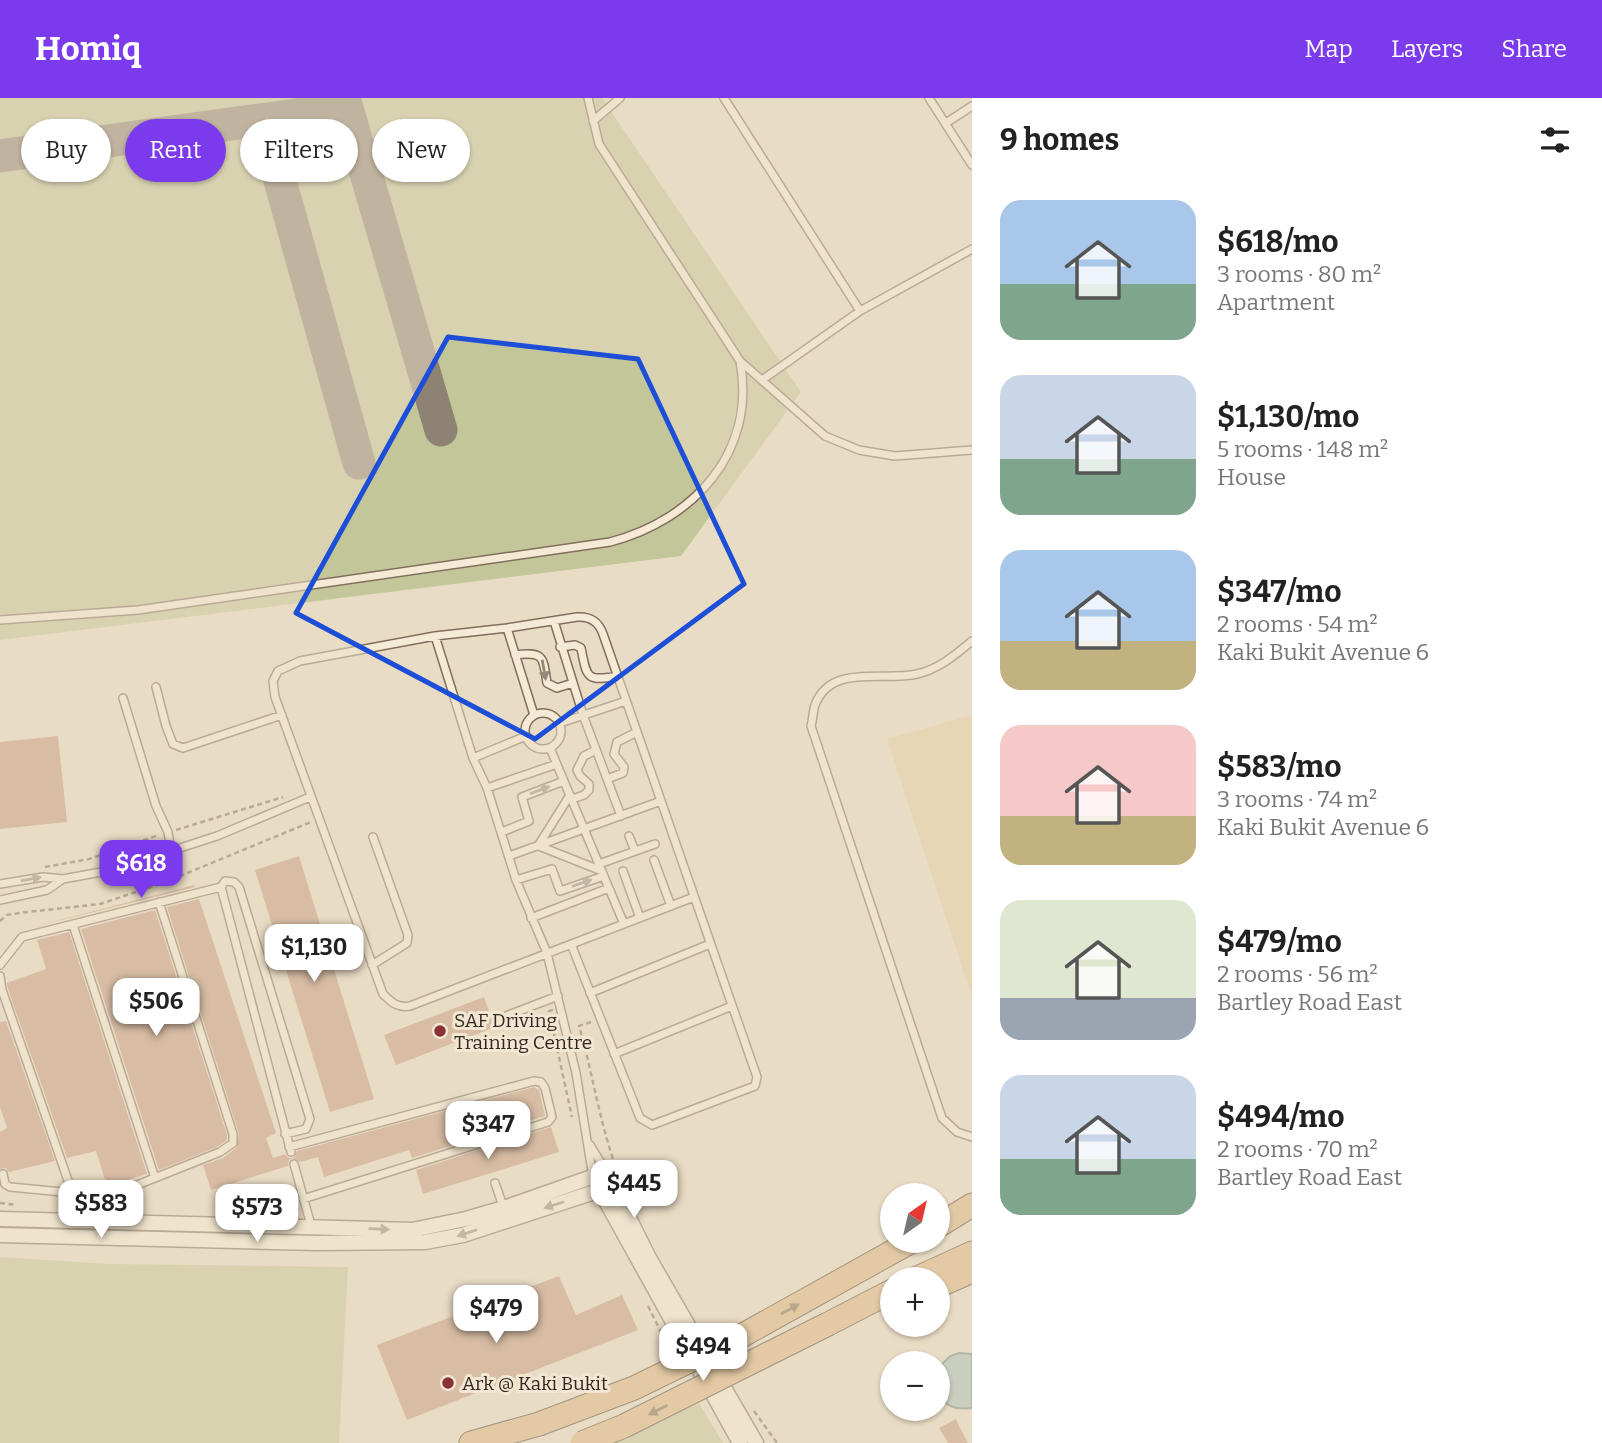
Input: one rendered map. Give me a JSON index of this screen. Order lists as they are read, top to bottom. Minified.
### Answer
{"places":["SAF Driving Training Centre","Ark @ Kaki Bukit"],"north":"top right","page":{"header":"Homiq","nav":["Map","Layers","Share"],"heading":"9 homes","chip":["Buy","Rent","Filters","New"],"list":[{"name":"$618/mo","note":"3 rooms · 80 m² · Apartment"},{"name":"$1,130/mo","note":"5 rooms · 148 m² · House"},{"name":"$347/mo","note":"2 rooms · 54 m² · Kaki Bukit Avenue 6"},{"name":"$583/mo","note":"3 rooms · 74 m² · Kaki Bukit Avenue 6"},{"name":"$479/mo","note":"2 rooms · 56 m² · Bartley Road East"},{"name":"$494/mo","note":"2 rooms · 70 m² · Bartley Road East"}],"price":["$618","$1,130","$506","$347","$445","$583","$573","$479","$494"],"map_buttons":["+","−"]}}
